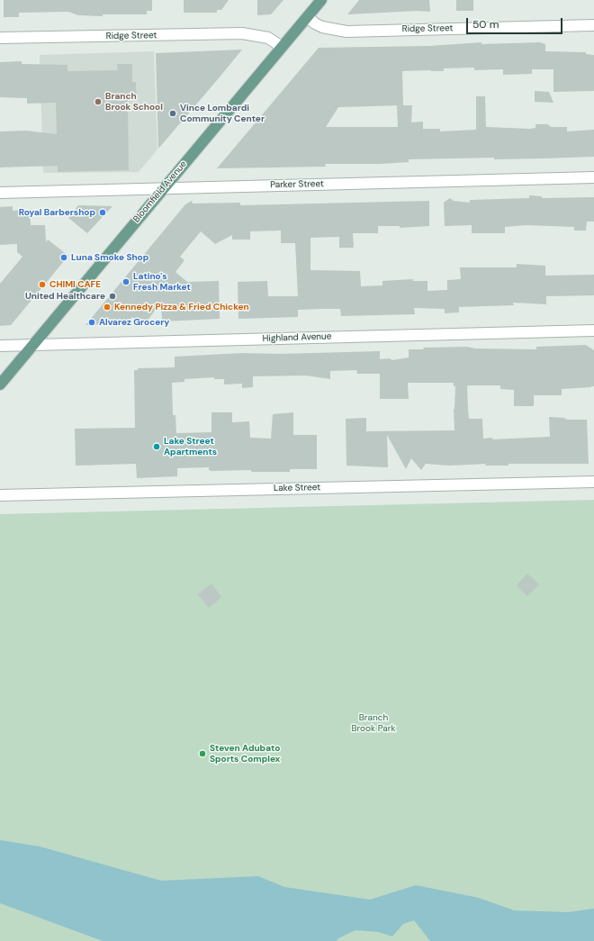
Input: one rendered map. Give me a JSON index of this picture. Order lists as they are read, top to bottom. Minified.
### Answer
{"streets":{"main road":["Bloomfield Avenue"],"street":["Ridge Street","Parker Street","Highland Avenue","Lake Street"]},"crossings":[["Ridge Street","Bloomfield Avenue"],["Parker Street","Bloomfield Avenue"],["Bloomfield Avenue","Highland Avenue"]],"parks":["Branch Brook Park"],"places":["Branch Brook School","Vince Lombardi Community Center","Royal Barbershop","Luna Smoke Shop","Latino's Fresh Market","CHIMI CAFE","United Healthcare","Kennedy Pizza & Fried Chicken","Alvarez Grocery","Lake Street Apartments","Steven Adubato Sports Complex"],"scale_bar":"50 m"}
